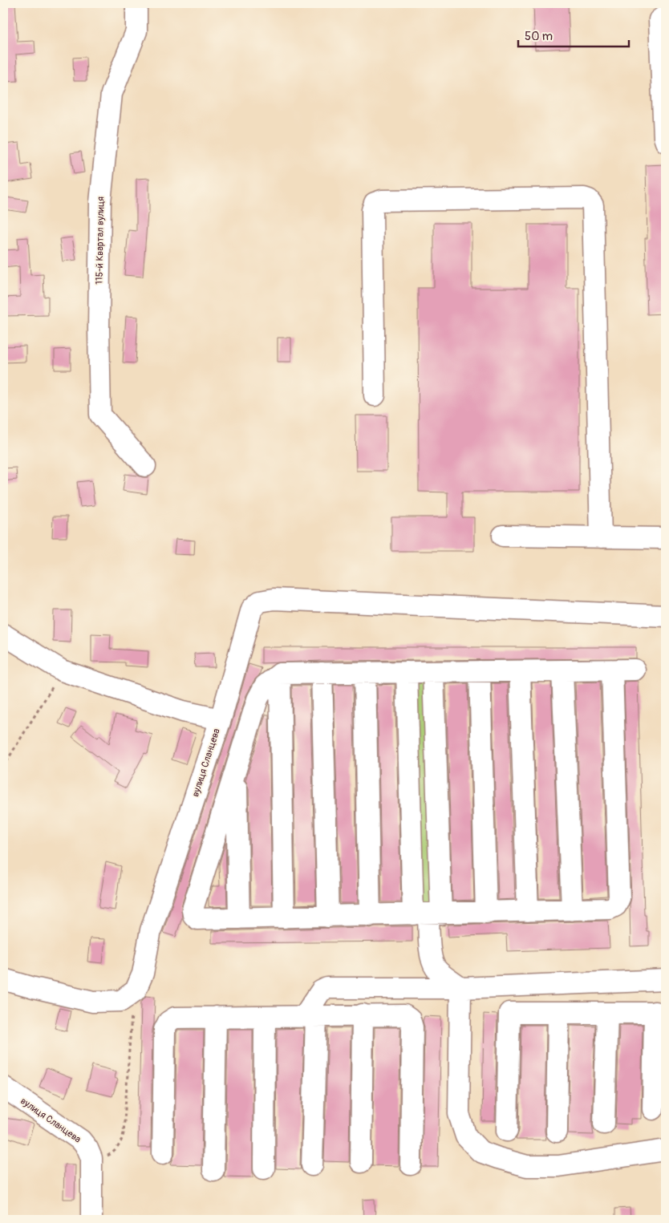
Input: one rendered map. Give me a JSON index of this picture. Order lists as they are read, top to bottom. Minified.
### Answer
{"streets":{"street":["115-й Квартал вулиця","вулиця Сланцева"]},"scale_bar":"50 m"}
